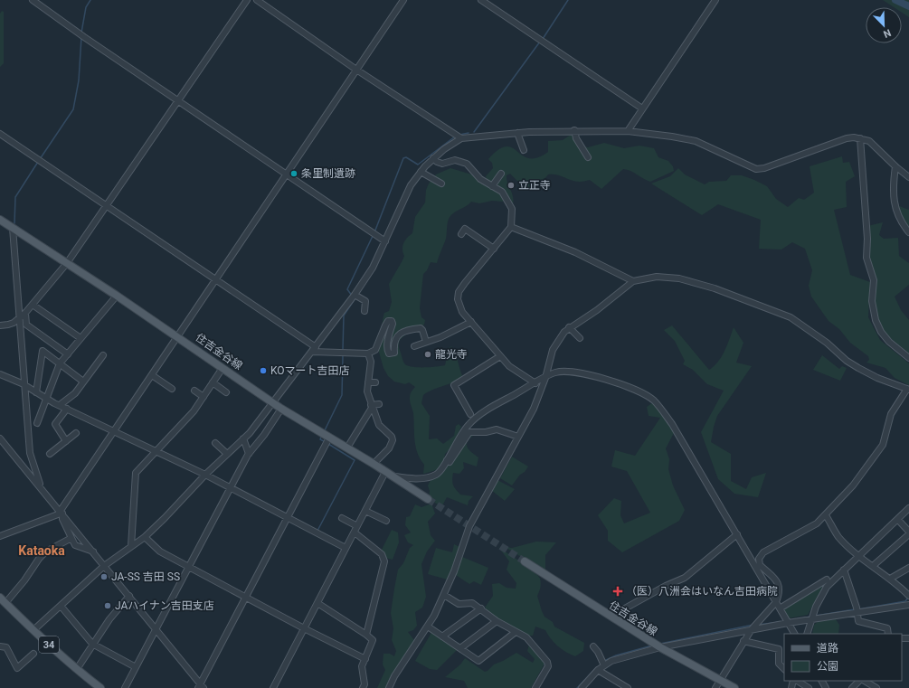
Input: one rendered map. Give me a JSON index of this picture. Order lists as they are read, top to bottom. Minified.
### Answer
{"streets":{"main road":["住吉金谷線","34"]},"districts":["Kataoka"],"places":{"other":["条里制遺跡","立正寺","龍光寺","KOマート吉田店","JA-SS 吉田 SS","JAハイナン吉田支店"],"health":["（医）八洲会はいなん吉田病院"]},"legend":["道路","公園"],"north":"bottom right"}
